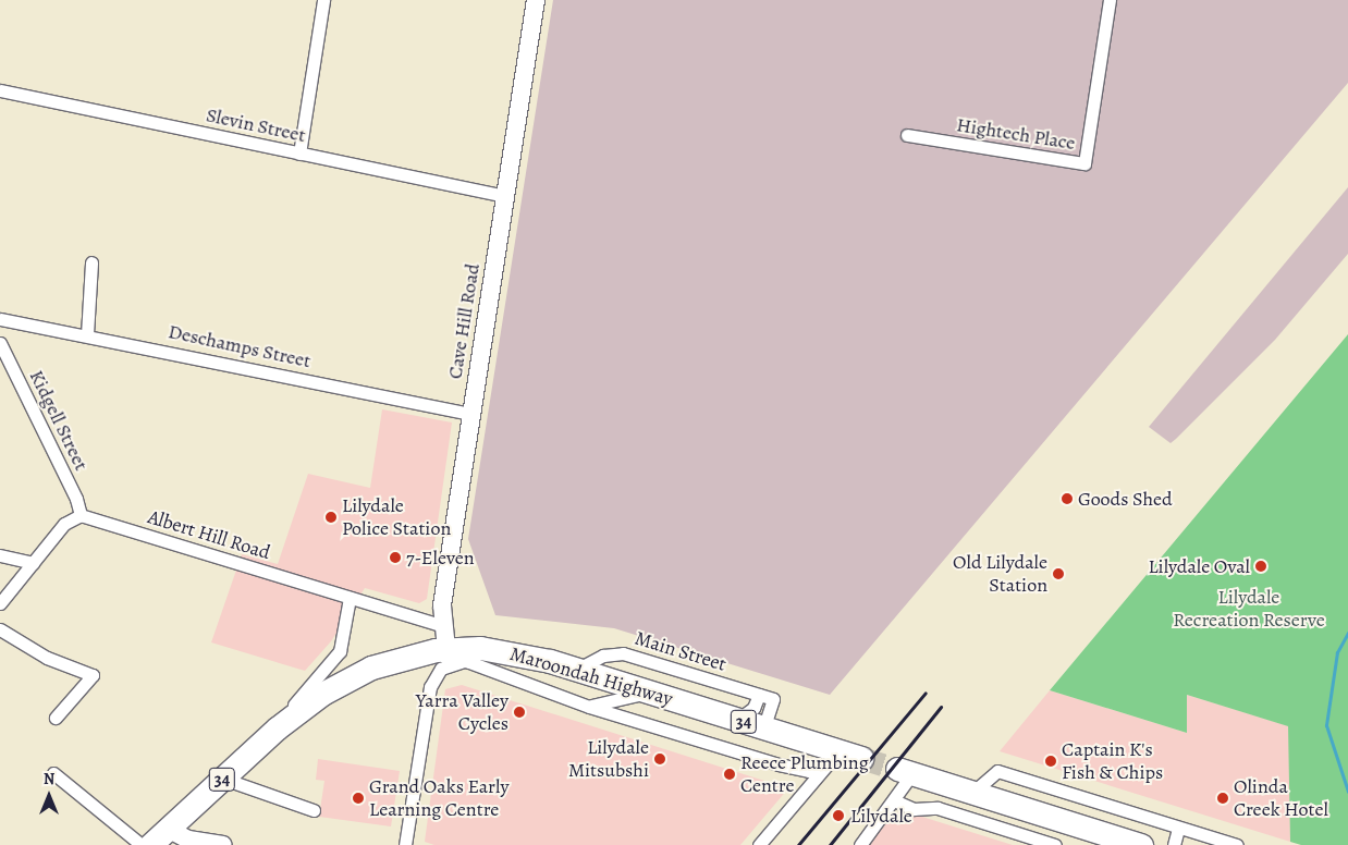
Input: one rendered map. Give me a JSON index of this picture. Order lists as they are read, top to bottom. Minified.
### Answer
{"streets":{"highway":["Maroondah Highway","34"],"main road":["Cave Hill Road"],"street":["Slevin Street","Hightech Place","Deschamps Street","Kidgell Street","Albert Hill Road","Main Street"]},"crossings":[["Slevin Street","Cave Hill Road"],["Cave Hill Road","Deschamps Street"],["Cave Hill Road","Albert Hill Road"],["Cave Hill Road","Maroondah Highway"],["Kidgell Street","Albert Hill Road"],["Main Street","Maroondah Highway"]],"parks":["Lilydale Recreation Reserve"],"places":["Goods Shed","Lilydale Police Station","7-Eleven","Lilydale Oval","Old Lilydale Station","Yarra Valley Cycles","Lilydale Mitsubshi","Captain K's Fish & Chips","Reece Plumbing Centre","Grand Oaks Early Learning Centre","Olinda Creek Hotel","Lilydale"],"north":"top"}
